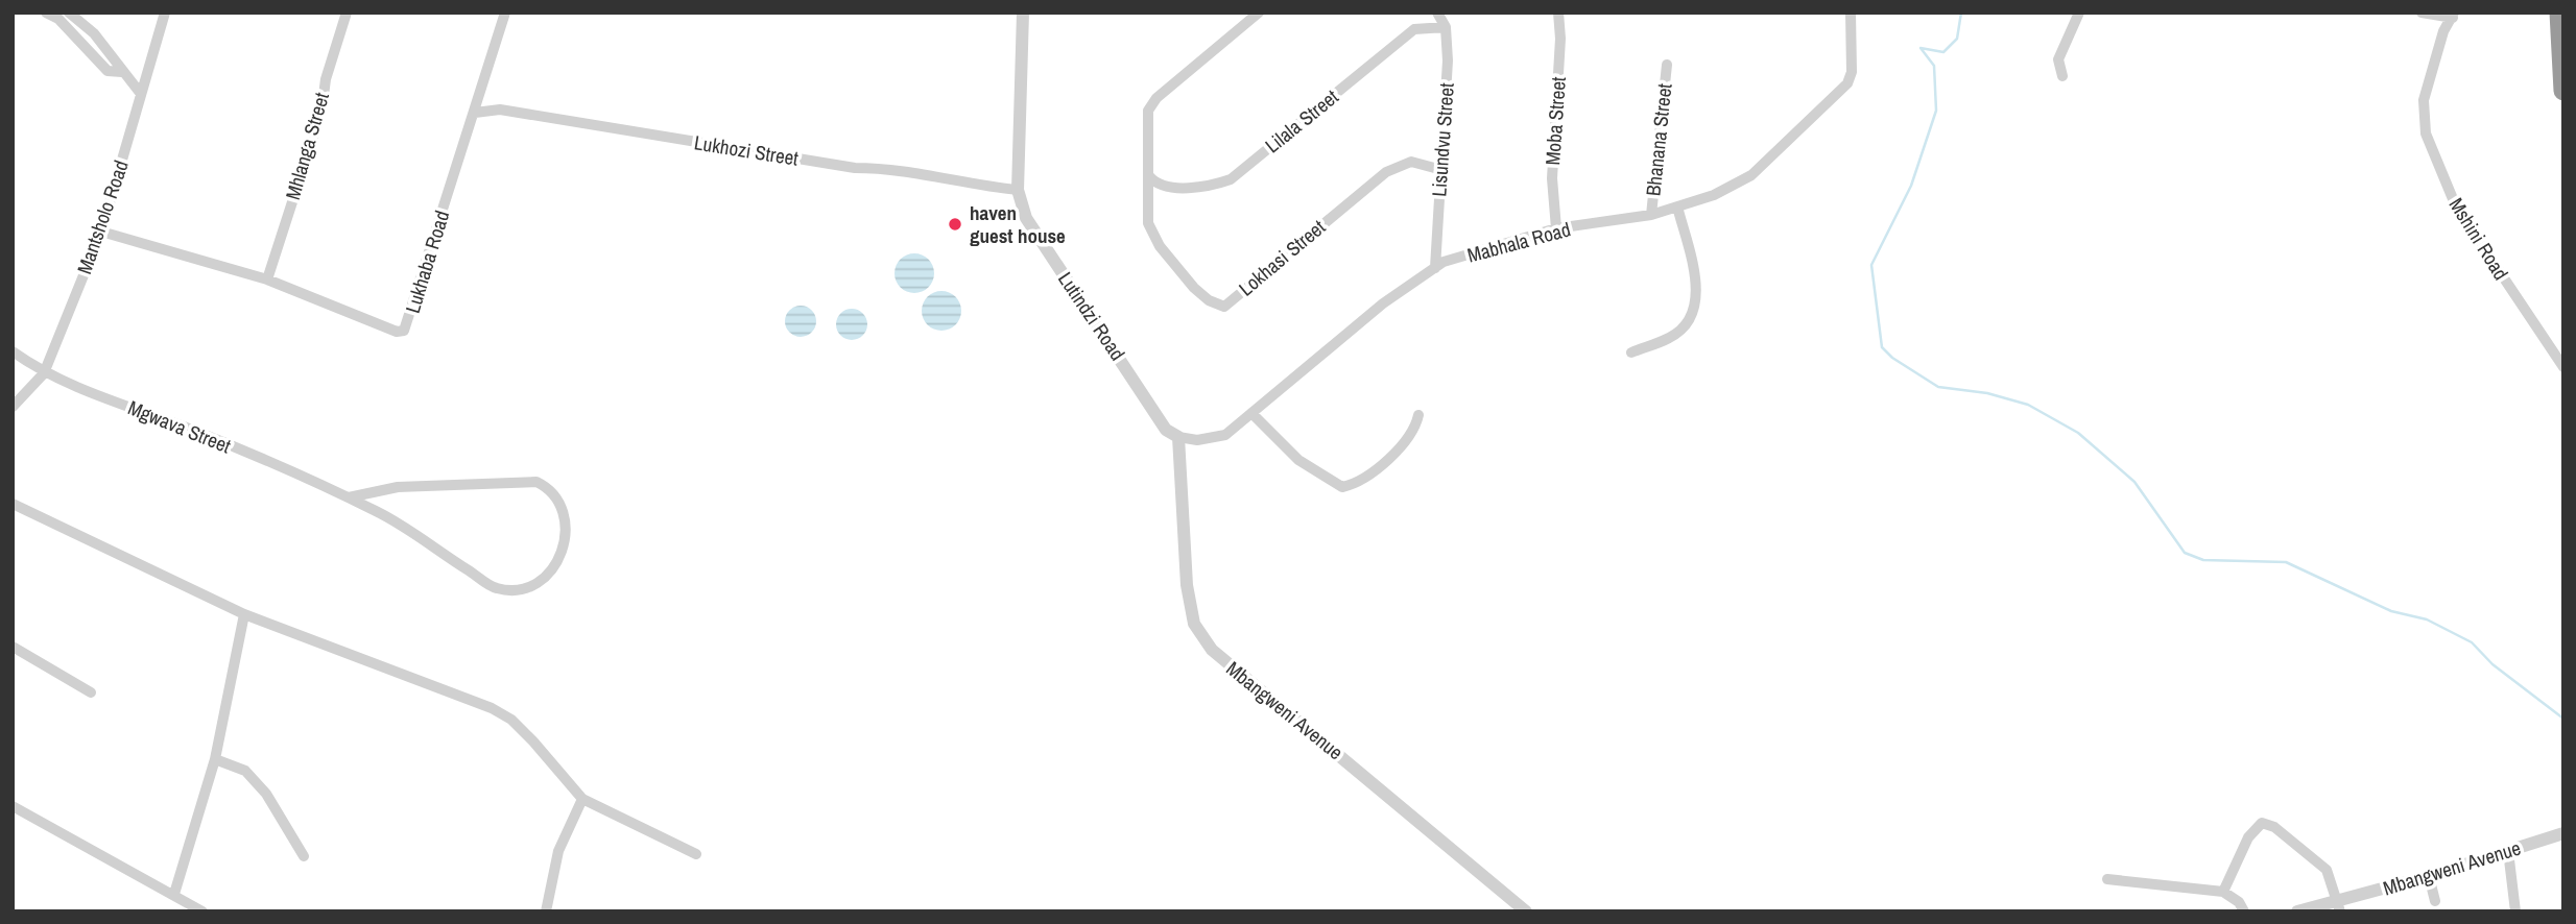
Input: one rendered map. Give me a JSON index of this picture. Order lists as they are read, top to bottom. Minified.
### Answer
{"streets":{"street":["Lilala Street","Moba Street","Lisundvu Street","Bhanana Street","Mhlanga Street","Lukhozi Street","Mantsholo Road","Mshini Road","Mabhala Road","Lokhasi Street","Lukhaba Road","Lutindzi Road","Mgwava Street","Mbangweni Avenue"]},"crossings":[["Lilala Street","Lisundvu Street"],["Lilala Street","Lokhasi Street"],["Moba Street","Mabhala Road"],["Lisundvu Street","Mabhala Road"],["Lisundvu Street","Lokhasi Street"],["Bhanana Street","Mabhala Road"],["Mhlanga Street","Lukhaba Road"],["Lukhozi Street","Lukhaba Road"],["Lukhozi Street","Lutindzi Road"],["Mantsholo Road","Lukhaba Road"],["Mantsholo Road","Mgwava Street"],["Mabhala Road","Lutindzi Road"],["Mabhala Road","Mbangweni Avenue"],["Lutindzi Road","Mbangweni Avenue"]],"places":["haven guest house"]}
